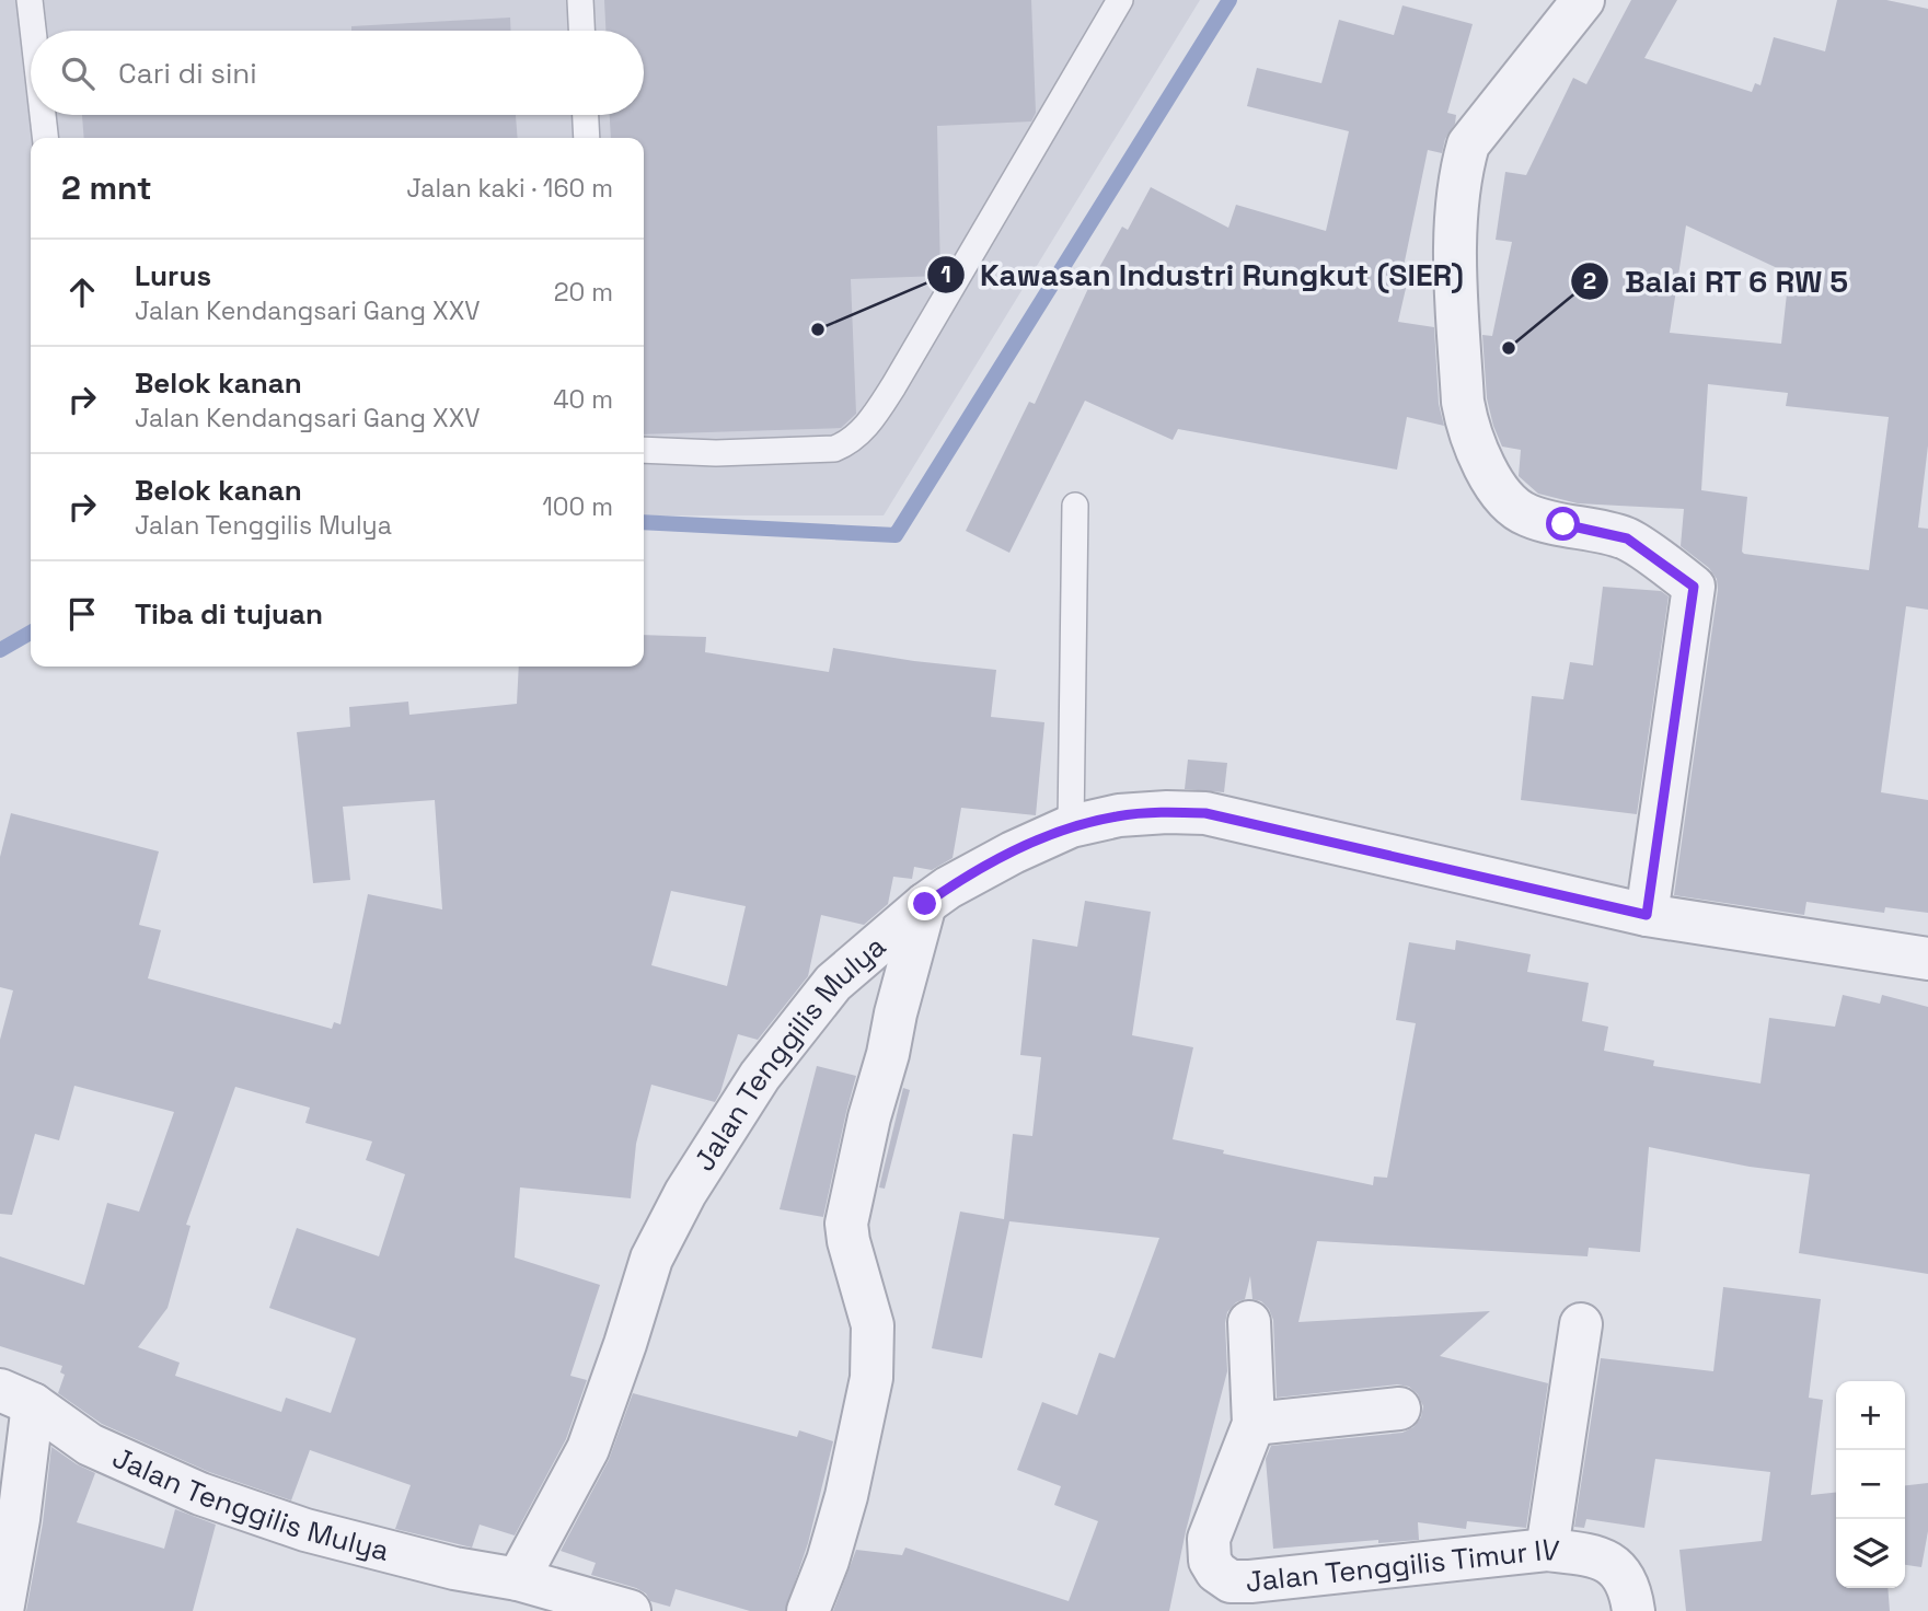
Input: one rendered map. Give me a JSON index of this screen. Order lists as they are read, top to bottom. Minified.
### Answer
{"streets":{"street":["Jalan Tenggilis Mulya","Jalan Tenggilis Timur IV"]},"places":["Kawasan Industri Rungkut (SIER)","Balai RT 6 RW 5"],"page":{"search":"Cari di sini","heading":["2 mnt","Jalan kaki · 160 m"],"list":[["Lurus","Jalan Kendangsari Gang XXV","20 m"],["Belok kanan","Jalan Kendangsari Gang XXV","40 m"],["Belok kanan","Jalan Tenggilis Mulya","100 m"],"Tiba di tujuan"],"map_buttons":["+","−"]}}
